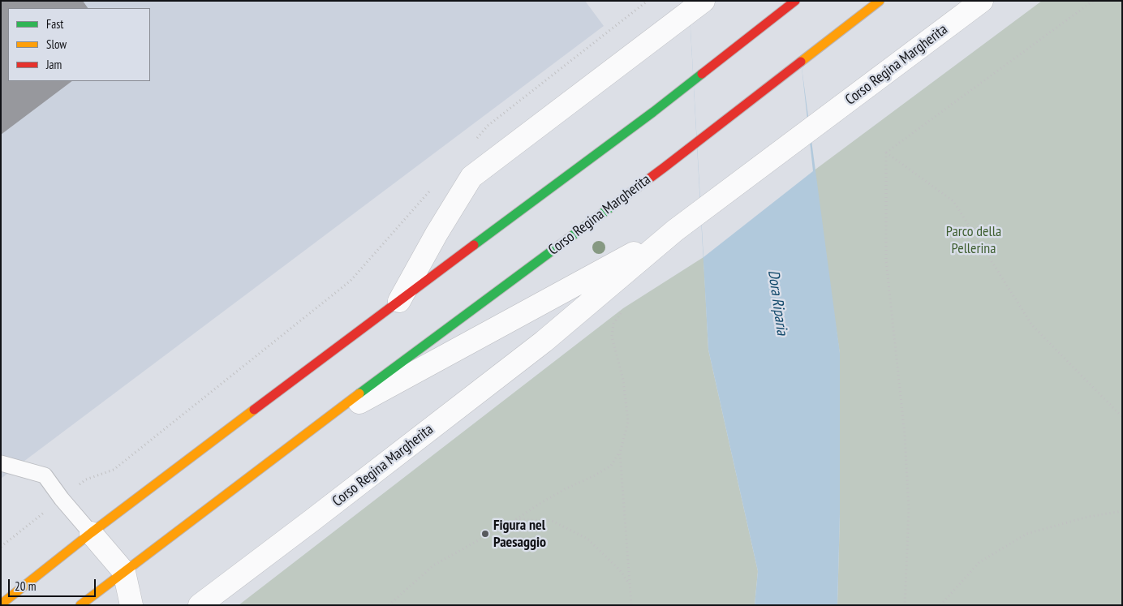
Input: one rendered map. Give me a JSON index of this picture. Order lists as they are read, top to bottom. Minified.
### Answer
{"streets":{"main road":["Corso Regina Margherita"]},"water":["Dora Riparia"],"parks":["Parco della Pellerina"],"places":["Figura nel Paesaggio"],"legend":["Fast","Slow","Jam"],"scale_bar":"20 m"}
